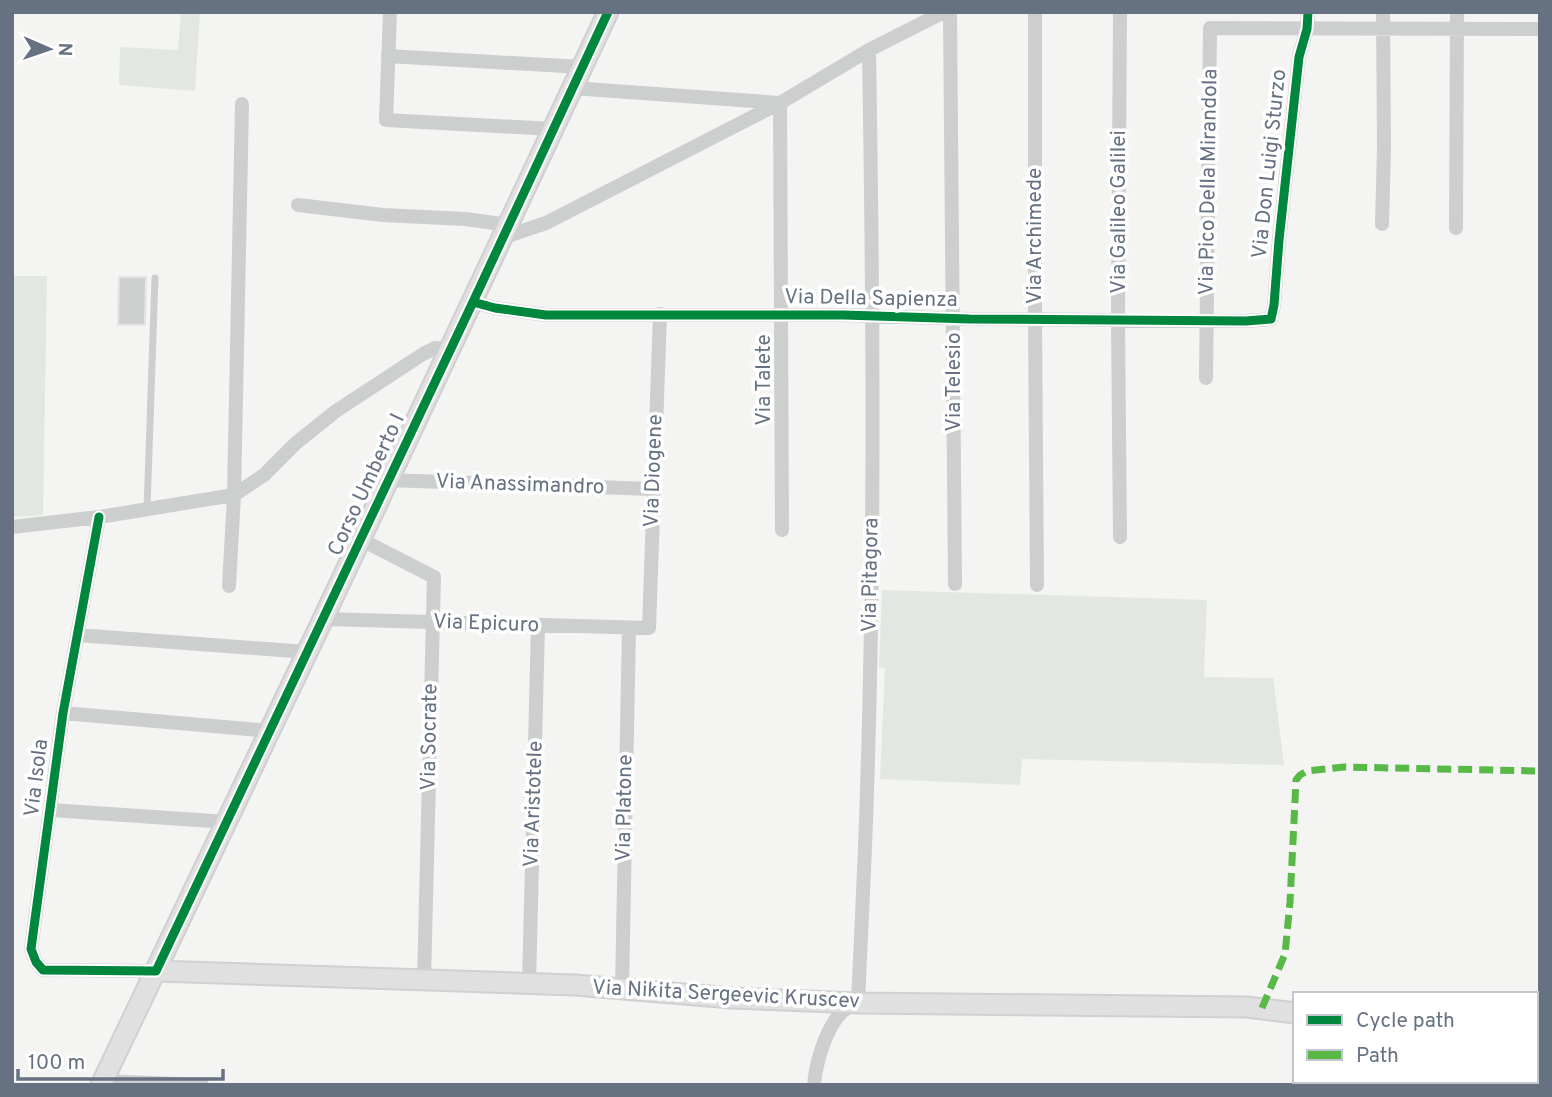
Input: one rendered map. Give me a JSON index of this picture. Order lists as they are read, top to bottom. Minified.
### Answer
{"streets":{"main road":["Corso Umberto I","Via Nikita Sergeevic Kruscev"],"street":["Via Don Luigi Sturzo","Via Pico Della Mirandola","Via Galileo Galilei","Via Archimede","Via Della Sapienza","Via Talete","Via Telesio","Via Diogene","Via Anassimandro","Via Pitagora","Via Epicuro","Via Socrate","Via Isola","Via Aristotele","Via Platone"]},"crossings":[["Via Don Luigi Sturzo","Via Pico Della Mirandola"],["Via Don Luigi Sturzo","Via Della Sapienza"],["Via Pico Della Mirandola","Via Della Sapienza"],["Via Galileo Galilei","Via Della Sapienza"],["Via Archimede","Via Della Sapienza"],["Via Della Sapienza","Via Talete"],["Via Della Sapienza","Via Telesio"],["Via Della Sapienza","Via Diogene"],["Via Della Sapienza","Corso Umberto I"],["Via Della Sapienza","Via Pitagora"],["Via Diogene","Via Anassimandro"],["Via Diogene","Via Epicuro"],["Corso Umberto I","Via Anassimandro"],["Corso Umberto I","Via Epicuro"],["Corso Umberto I","Via Socrate"],["Corso Umberto I","Via Isola"],["Corso Umberto I","Via Nikita Sergeevic Kruscev"],["Via Pitagora","Via Nikita Sergeevic Kruscev"],["Via Epicuro","Via Socrate"],["Via Epicuro","Via Aristotele"],["Via Epicuro","Via Platone"],["Via Socrate","Via Nikita Sergeevic Kruscev"],["Via Isola","Via Nikita Sergeevic Kruscev"],["Via Aristotele","Via Nikita Sergeevic Kruscev"],["Via Platone","Via Nikita Sergeevic Kruscev"]],"legend":["Cycle path","Path"],"scale_bar":"100 m","north":"right"}
